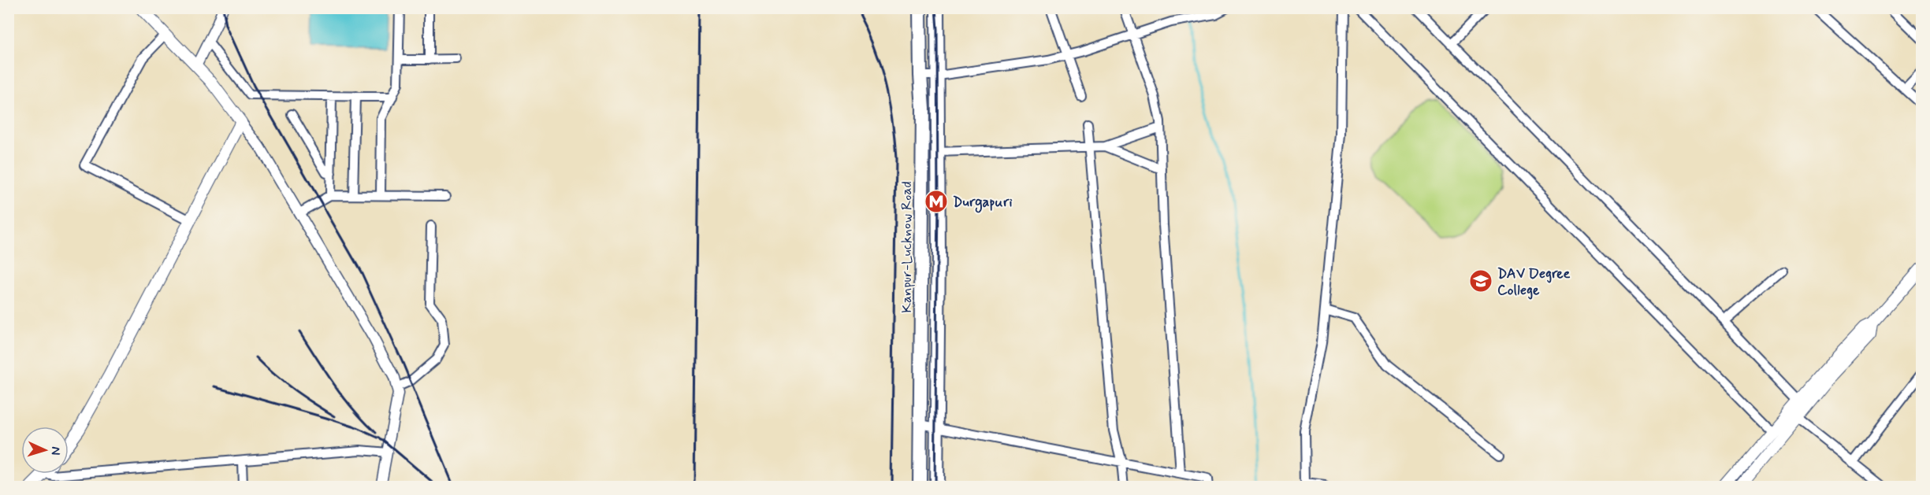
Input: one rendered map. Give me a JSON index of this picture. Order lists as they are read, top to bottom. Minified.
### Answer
{"streets":{"main road":["Kanpur-Lucknow Road"]},"places":{"metro station":["Durgapuri"],"school or university":["DAV Degree College"]},"north":"right"}
